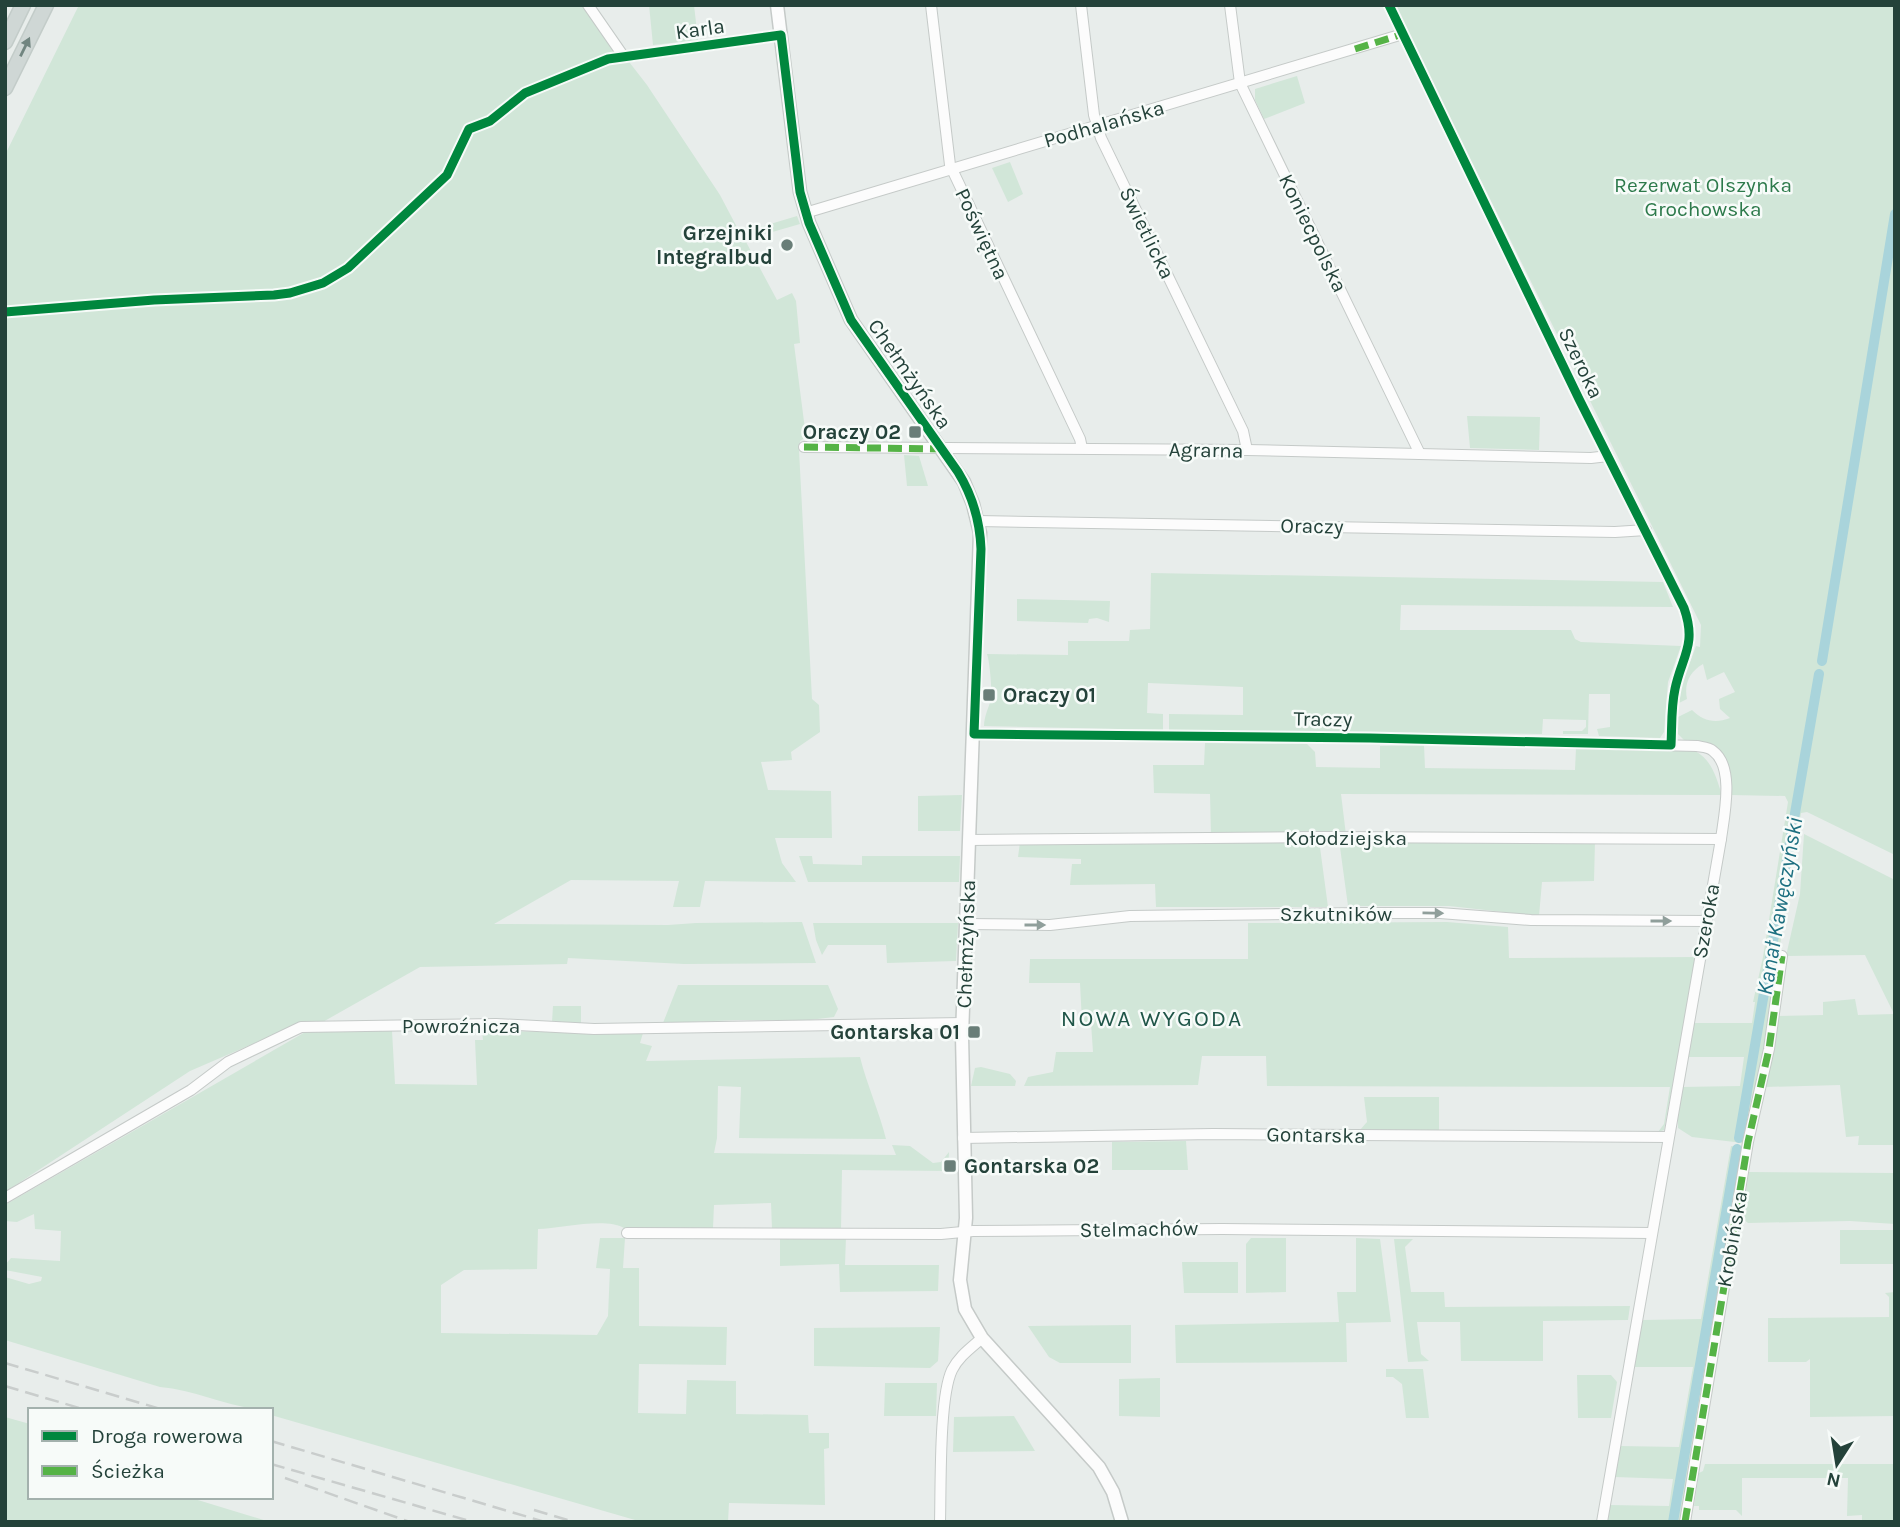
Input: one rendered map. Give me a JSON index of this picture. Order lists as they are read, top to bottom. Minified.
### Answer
{"streets":{"street":["Karla","Podhalańska","Świetlicka","Koniecpolska","Poświętna","Szeroka","Chełmżyńska","Agrarna","Oraczy","Traczy","Kołodziejska","Szkutników","Powroźnicza","Gontarska","Stelmachów","Krobińska"]},"crossings":[["Karla","Chełmżyńska"],["Podhalańska","Świetlicka"],["Podhalańska","Koniecpolska"],["Podhalańska","Poświętna"],["Podhalańska","Szeroka"],["Podhalańska","Chełmżyńska"],["Świetlicka","Agrarna"],["Koniecpolska","Agrarna"],["Poświętna","Agrarna"],["Szeroka","Agrarna"],["Szeroka","Oraczy"],["Szeroka","Traczy"],["Szeroka","Kołodziejska"],["Szeroka","Szkutników"],["Szeroka","Gontarska"],["Szeroka","Stelmachów"],["Chełmżyńska","Agrarna"],["Chełmżyńska","Oraczy"],["Chełmżyńska","Traczy"],["Chełmżyńska","Kołodziejska"],["Chełmżyńska","Szkutników"],["Chełmżyńska","Powroźnicza"],["Chełmżyńska","Gontarska"],["Chełmżyńska","Stelmachów"]],"one_way":["Szkutników"],"districts":["NOWA WYGODA"],"water":["Kanał Kawęczyński"],"parks":["Rezerwat Olszynka Grochowska"],"places":{"other":["Grzejniki Integralbud"],"transit":["Oraczy 02","Oraczy 01","Gontarska 01","Gontarska 02"]},"legend":["Droga rowerowa","Ścieżka"],"north":"bottom"}
